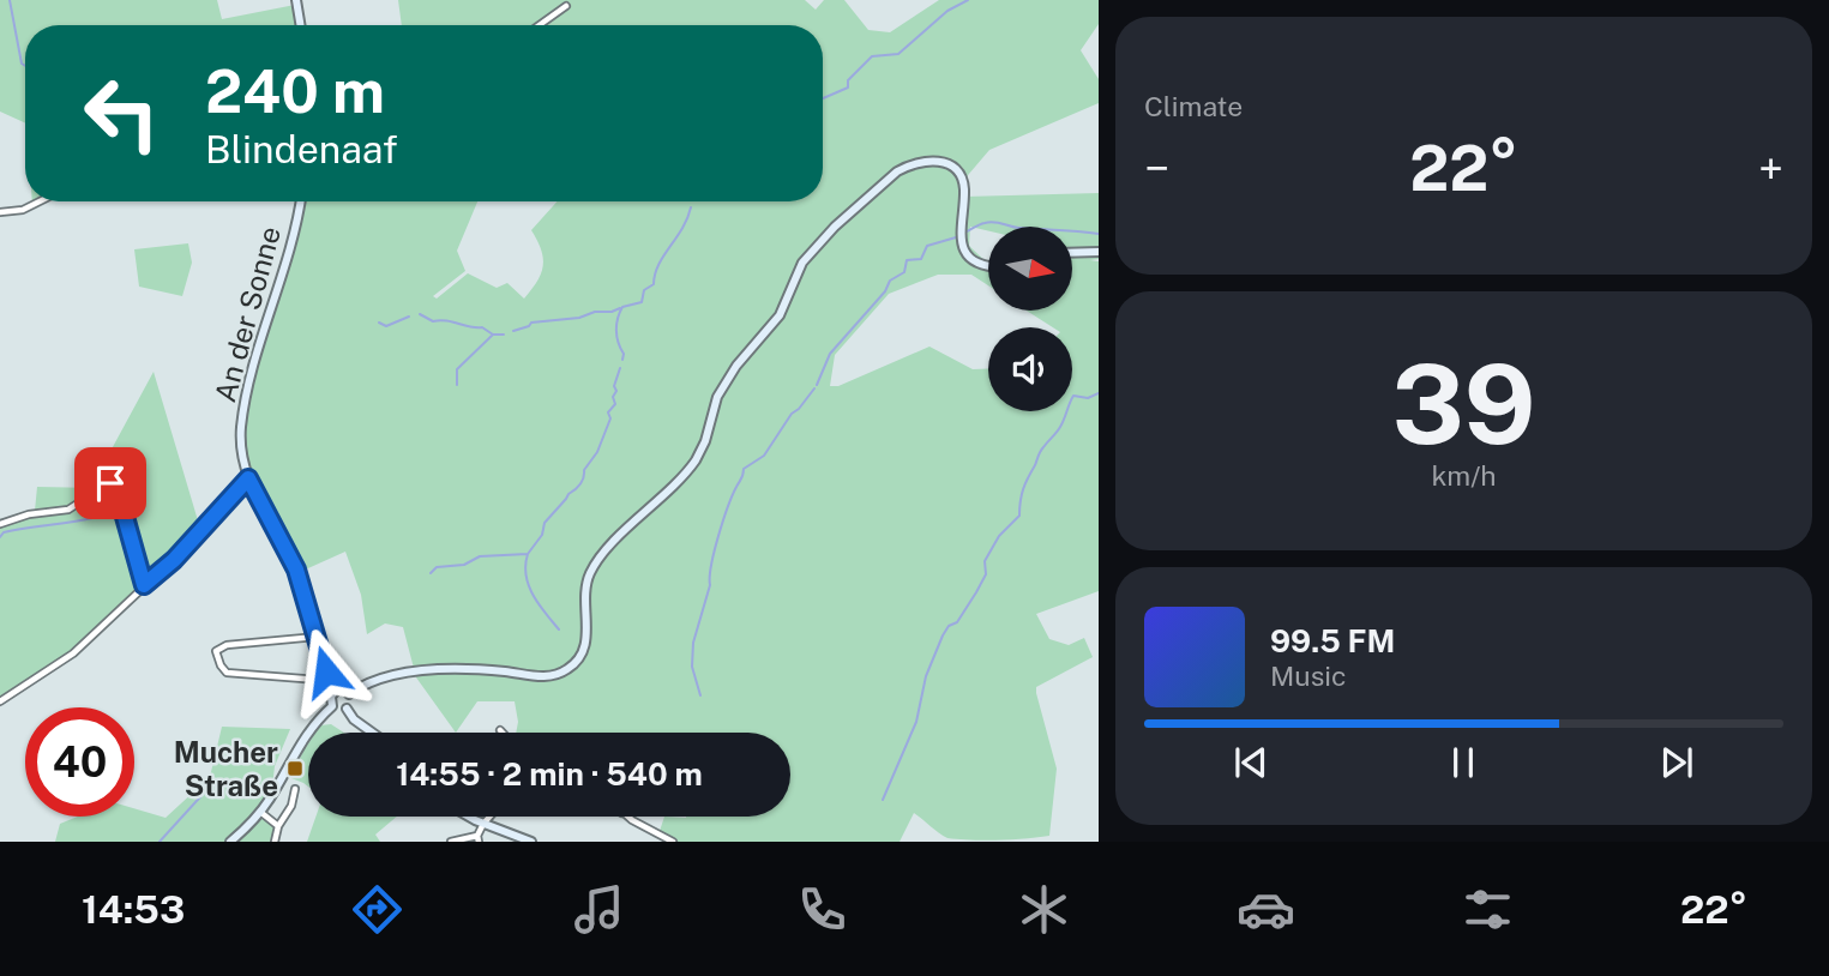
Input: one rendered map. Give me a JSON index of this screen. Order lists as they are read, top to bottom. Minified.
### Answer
{"streets":{"main road":["An der Sonne"]},"places":{"transit":["Mucher Straße"]},"north":"right","page":{"tile":["Climate",["39","km/h"]],"turn":["240 m","Blindenaaf"],"heat":["−","22°","+"],"song":["99.5 FM","Music"],"limit":"40","trip":"14:55 · 2 min · 540 m","tabs":["14:53","22°"]}}
